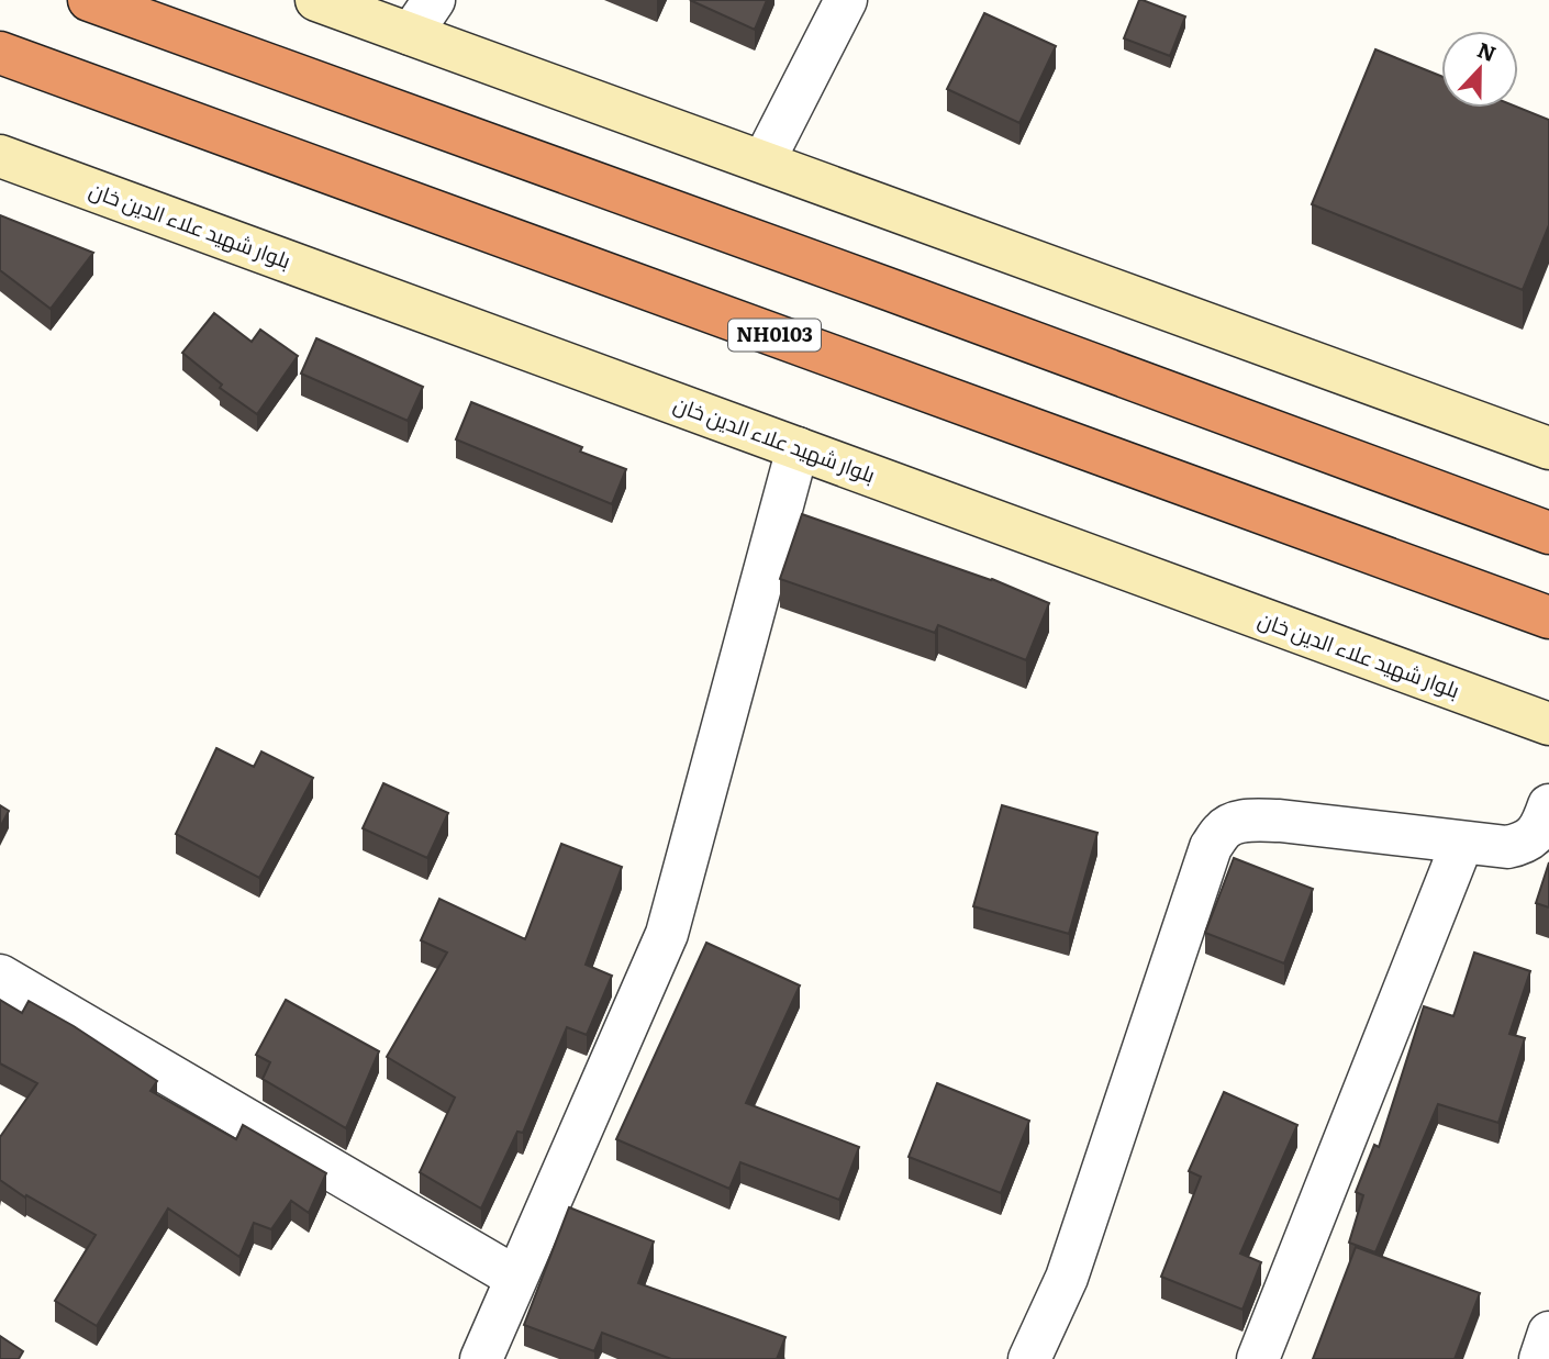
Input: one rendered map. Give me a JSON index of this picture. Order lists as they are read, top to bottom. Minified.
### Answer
{"streets":{"highway":["NH0103"],"street":["بلوار شهید علاء الدین خان"]},"north":"top"}
